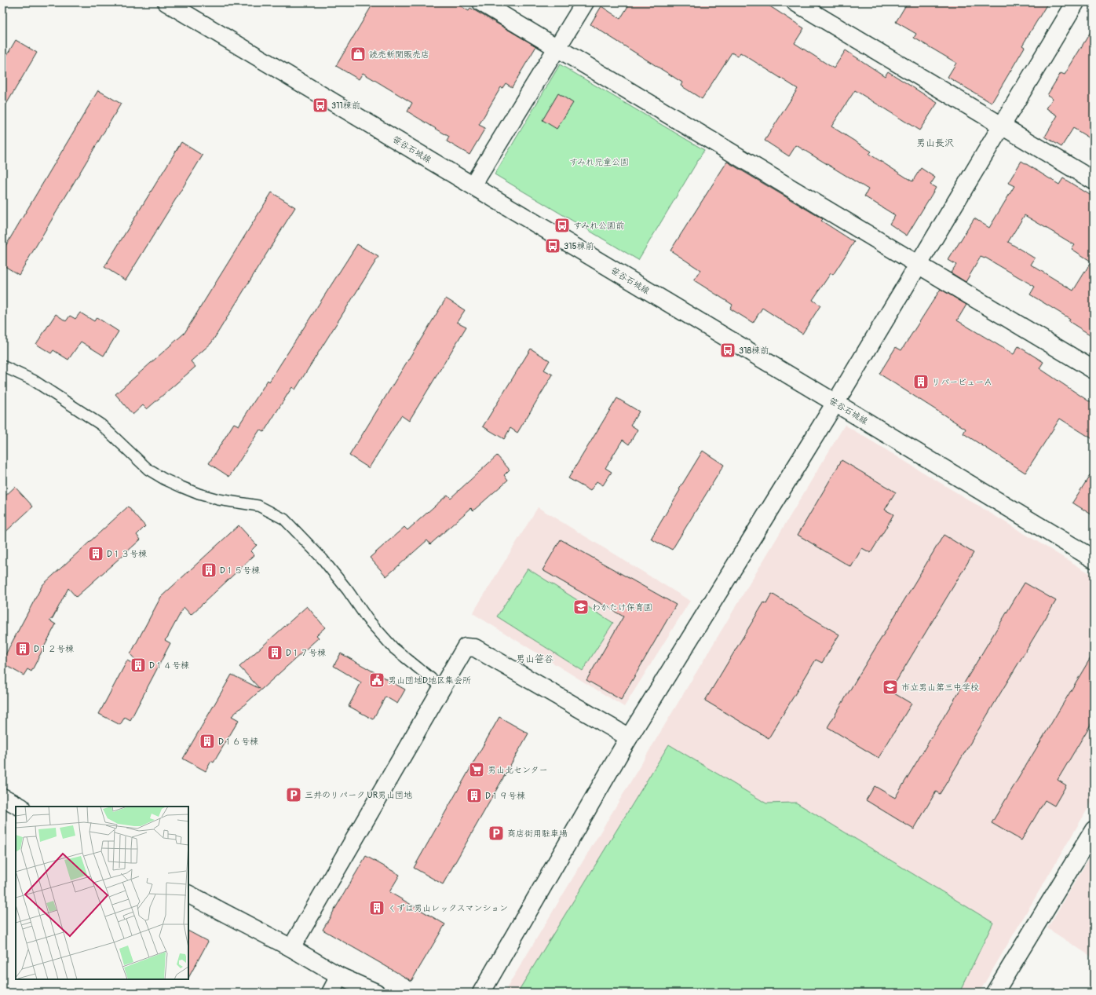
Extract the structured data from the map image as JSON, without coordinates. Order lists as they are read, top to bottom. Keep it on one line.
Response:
{"streets":{"street":["笹谷石城線"]},"districts":["男山長沢","男山笹谷"],"parks":["すみれ児童公園"],"places":{"shop":["読売新聞販売店"],"bus stop":["311棟前","すみれ公園前","315棟前","318棟前"],"building":["リバービューＡ","D１３号棟","D１５号棟","D１２号棟","D１７号棟","D１４号棟","D１６号棟","D１９号棟","くずは男山レックスマンション"],"school or university":["わかたけ保育園","市立男山第三中学校"],"public building":["男山団地D地区集会所"],"supermarket":["男山北センター"],"parking":["三井のリパーク UR男山団地","商店街用駐車場"]}}
